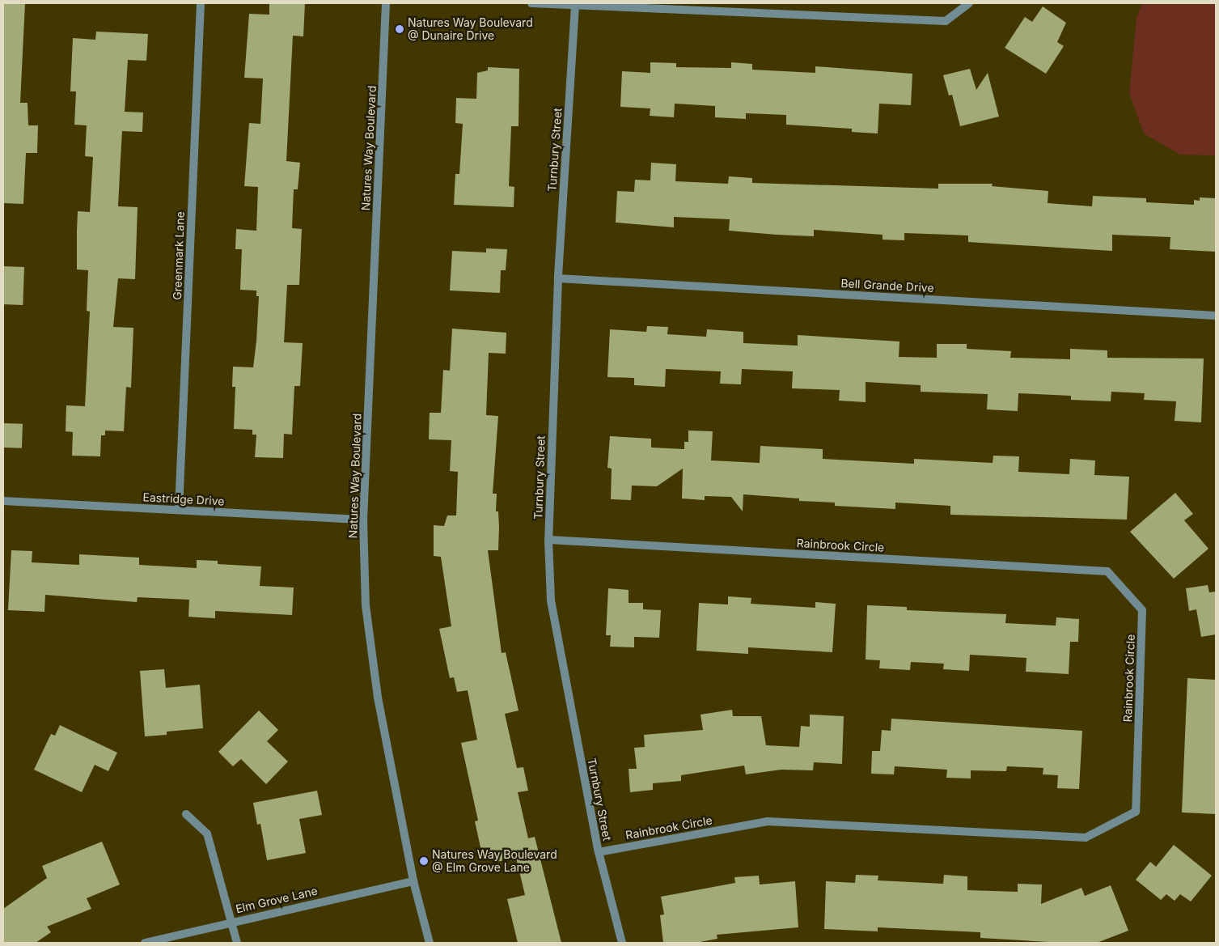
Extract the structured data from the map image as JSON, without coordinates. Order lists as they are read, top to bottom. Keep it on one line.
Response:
{"streets":{"street":["Natures Way Boulevard","Turnbury Street","Greenmark Lane","Bell Grande Drive","Eastridge Drive","Rainbrook Circle","Elm Grove Lane"]},"crossings":[["Natures Way Boulevard","Eastridge Drive"],["Natures Way Boulevard","Elm Grove Lane"],["Turnbury Street","Bell Grande Drive"],["Turnbury Street","Rainbrook Circle"],["Greenmark Lane","Eastridge Drive"]],"places":["Natures Way Boulevard @ Dunaire Drive","Natures Way Boulevard @ Elm Grove Lane"]}
